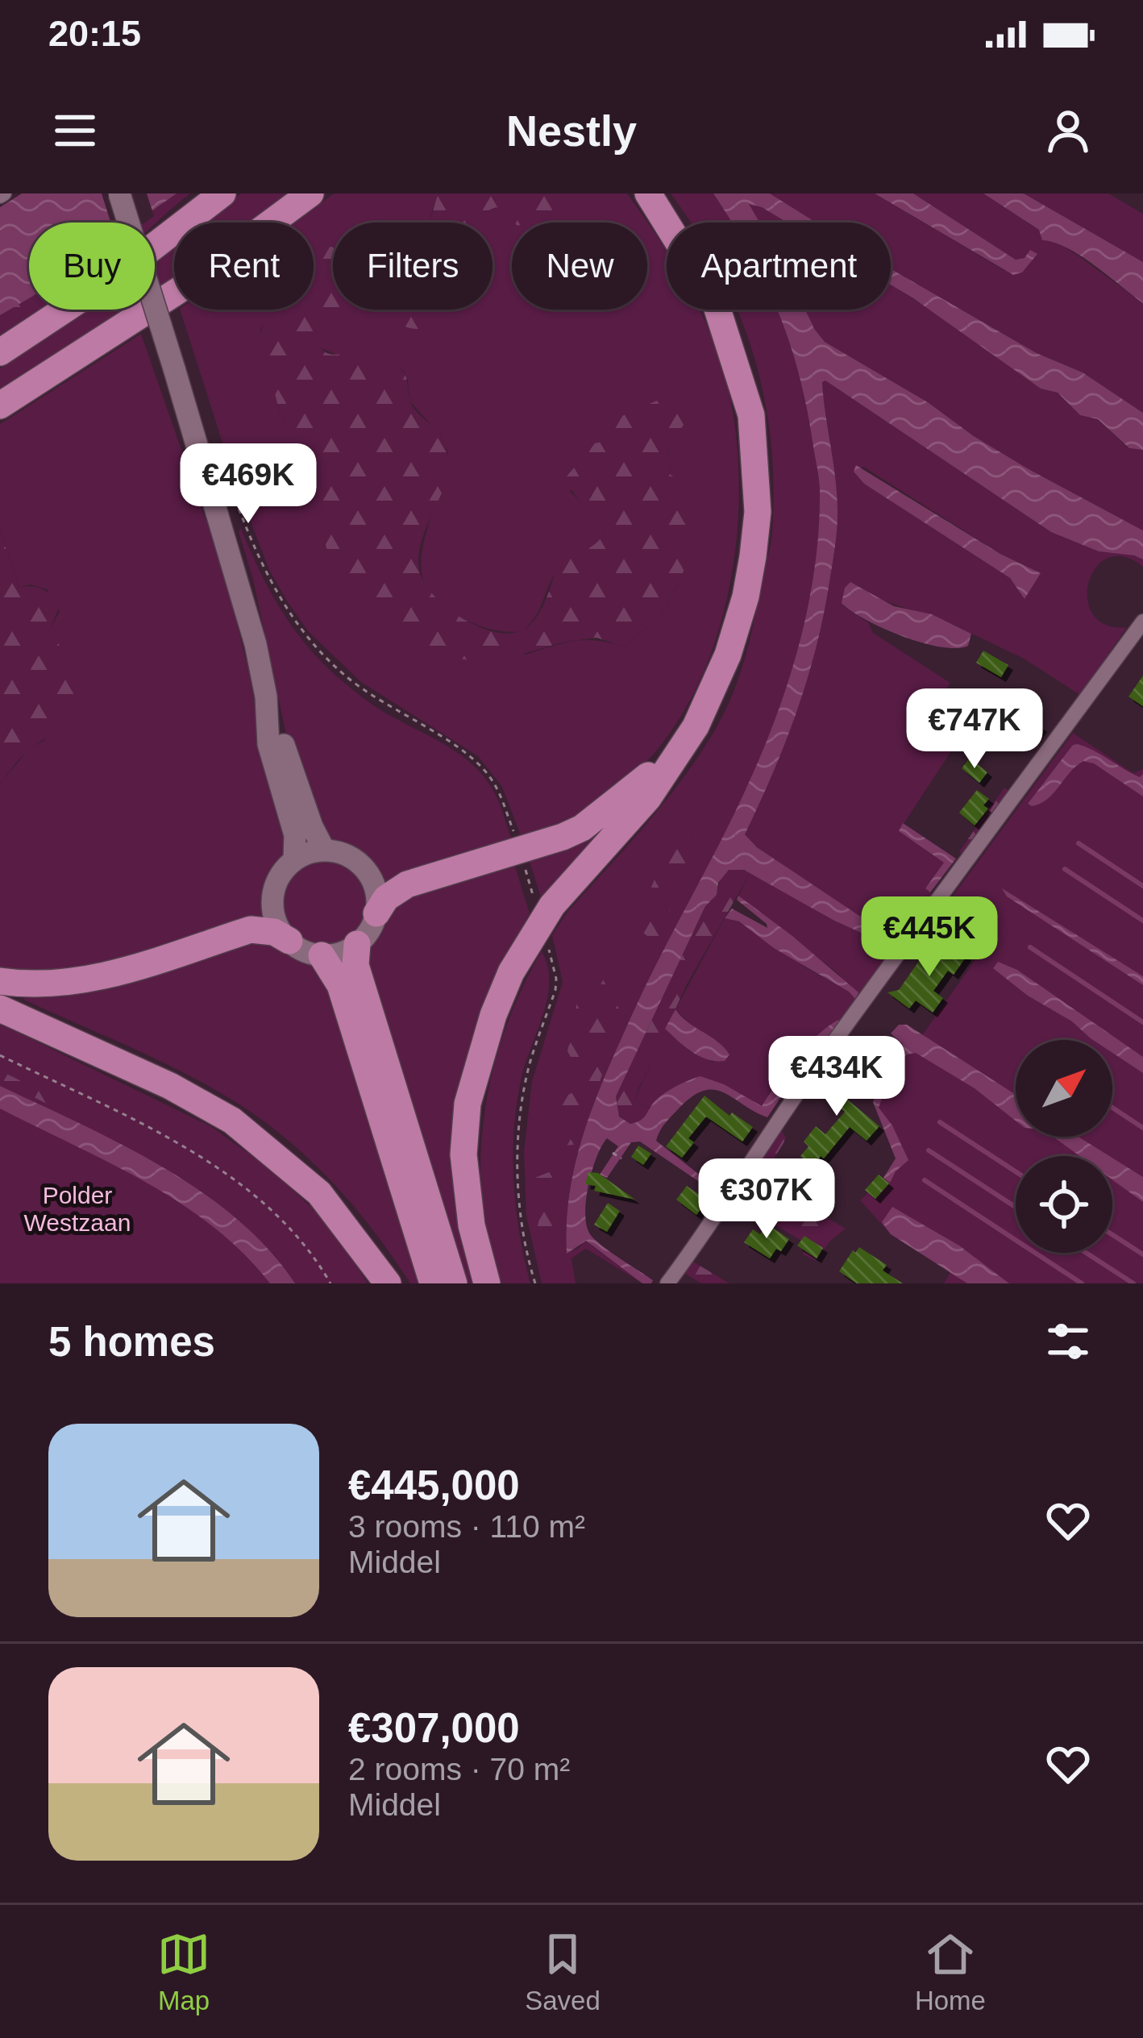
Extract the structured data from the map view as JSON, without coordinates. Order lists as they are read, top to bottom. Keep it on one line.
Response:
{"parks":["Polder Westzaan"],"north":"top right","page":{"status":"20:15","header":"Nestly","chip":["Buy","Rent","Filters","New","Apartment"],"price":["€469K","€747K","€445K","€434K","€307K"],"heading":"5 homes","list":[{"name":"€445,000","note":"3 rooms · 110 m² · Middel"},{"name":"€307,000","note":"2 rooms · 70 m² · Middel"}],"tabs":["Map","Saved","Home"]}}
